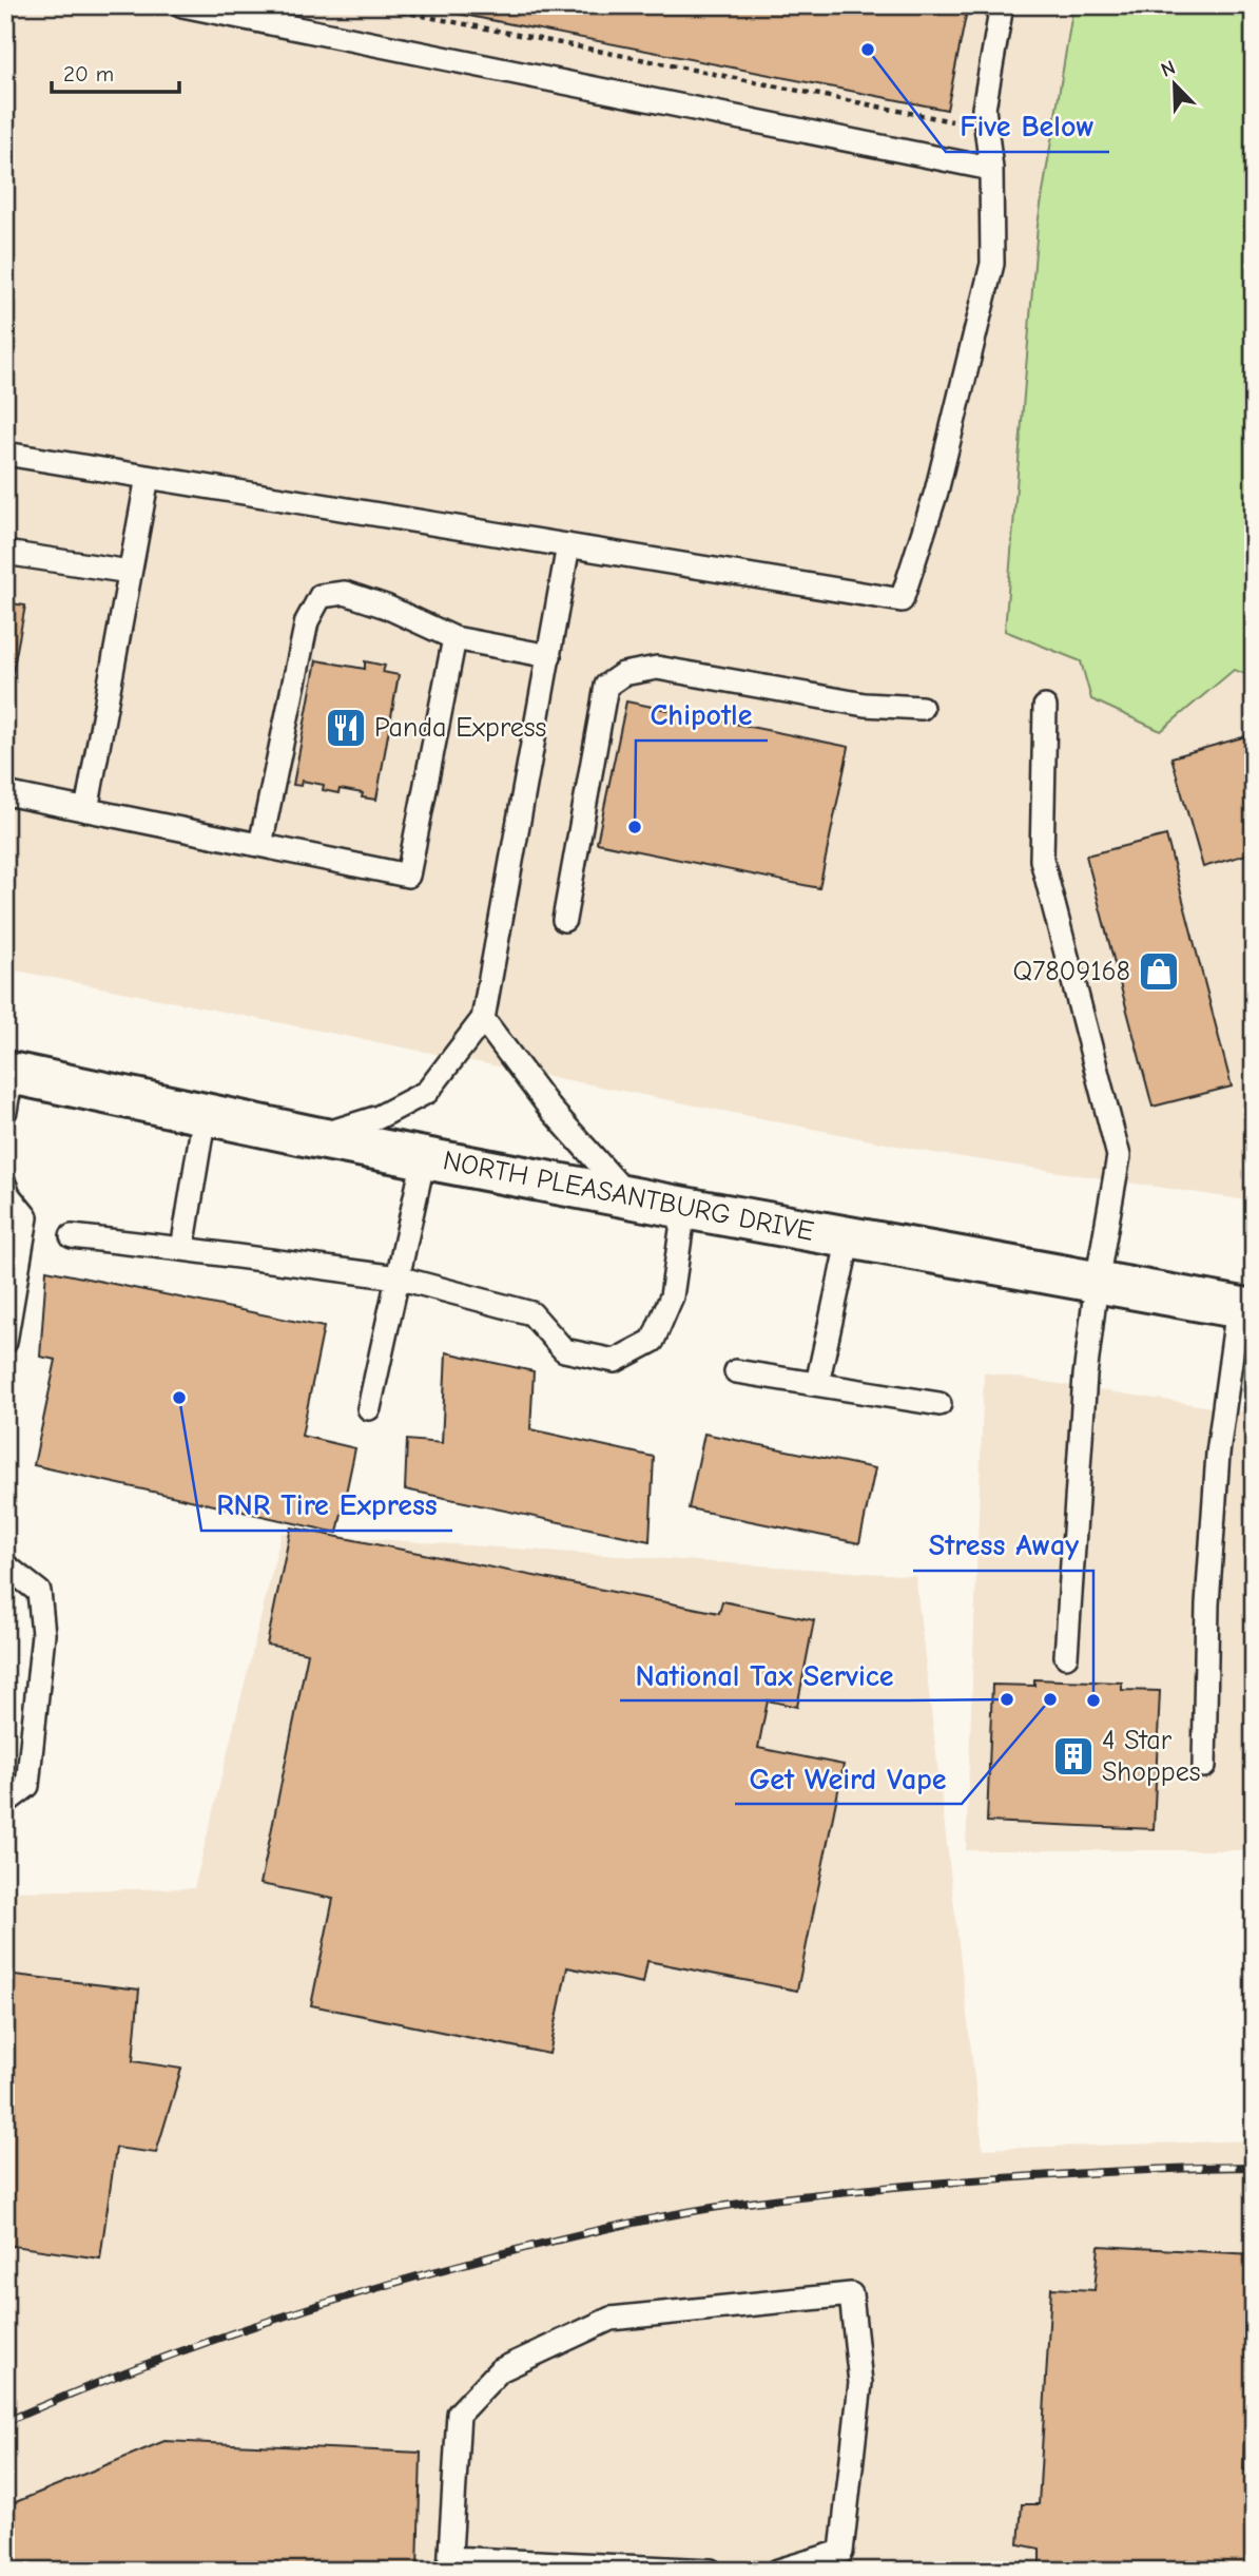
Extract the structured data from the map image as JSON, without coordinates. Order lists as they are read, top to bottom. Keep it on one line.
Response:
{"streets":{"main road":["NORTH PLEASANTBURG DRIVE"]},"places":{"other":["Five Below","Chipotle","RNR Tire Express","National Tax Service","Get Weird Vape","Stress Away"],"restaurant":["Panda Express"],"shop":["Q7809168"],"building":["4 Star Shoppes"]},"scale_bar":"20 m","north":"top left"}
